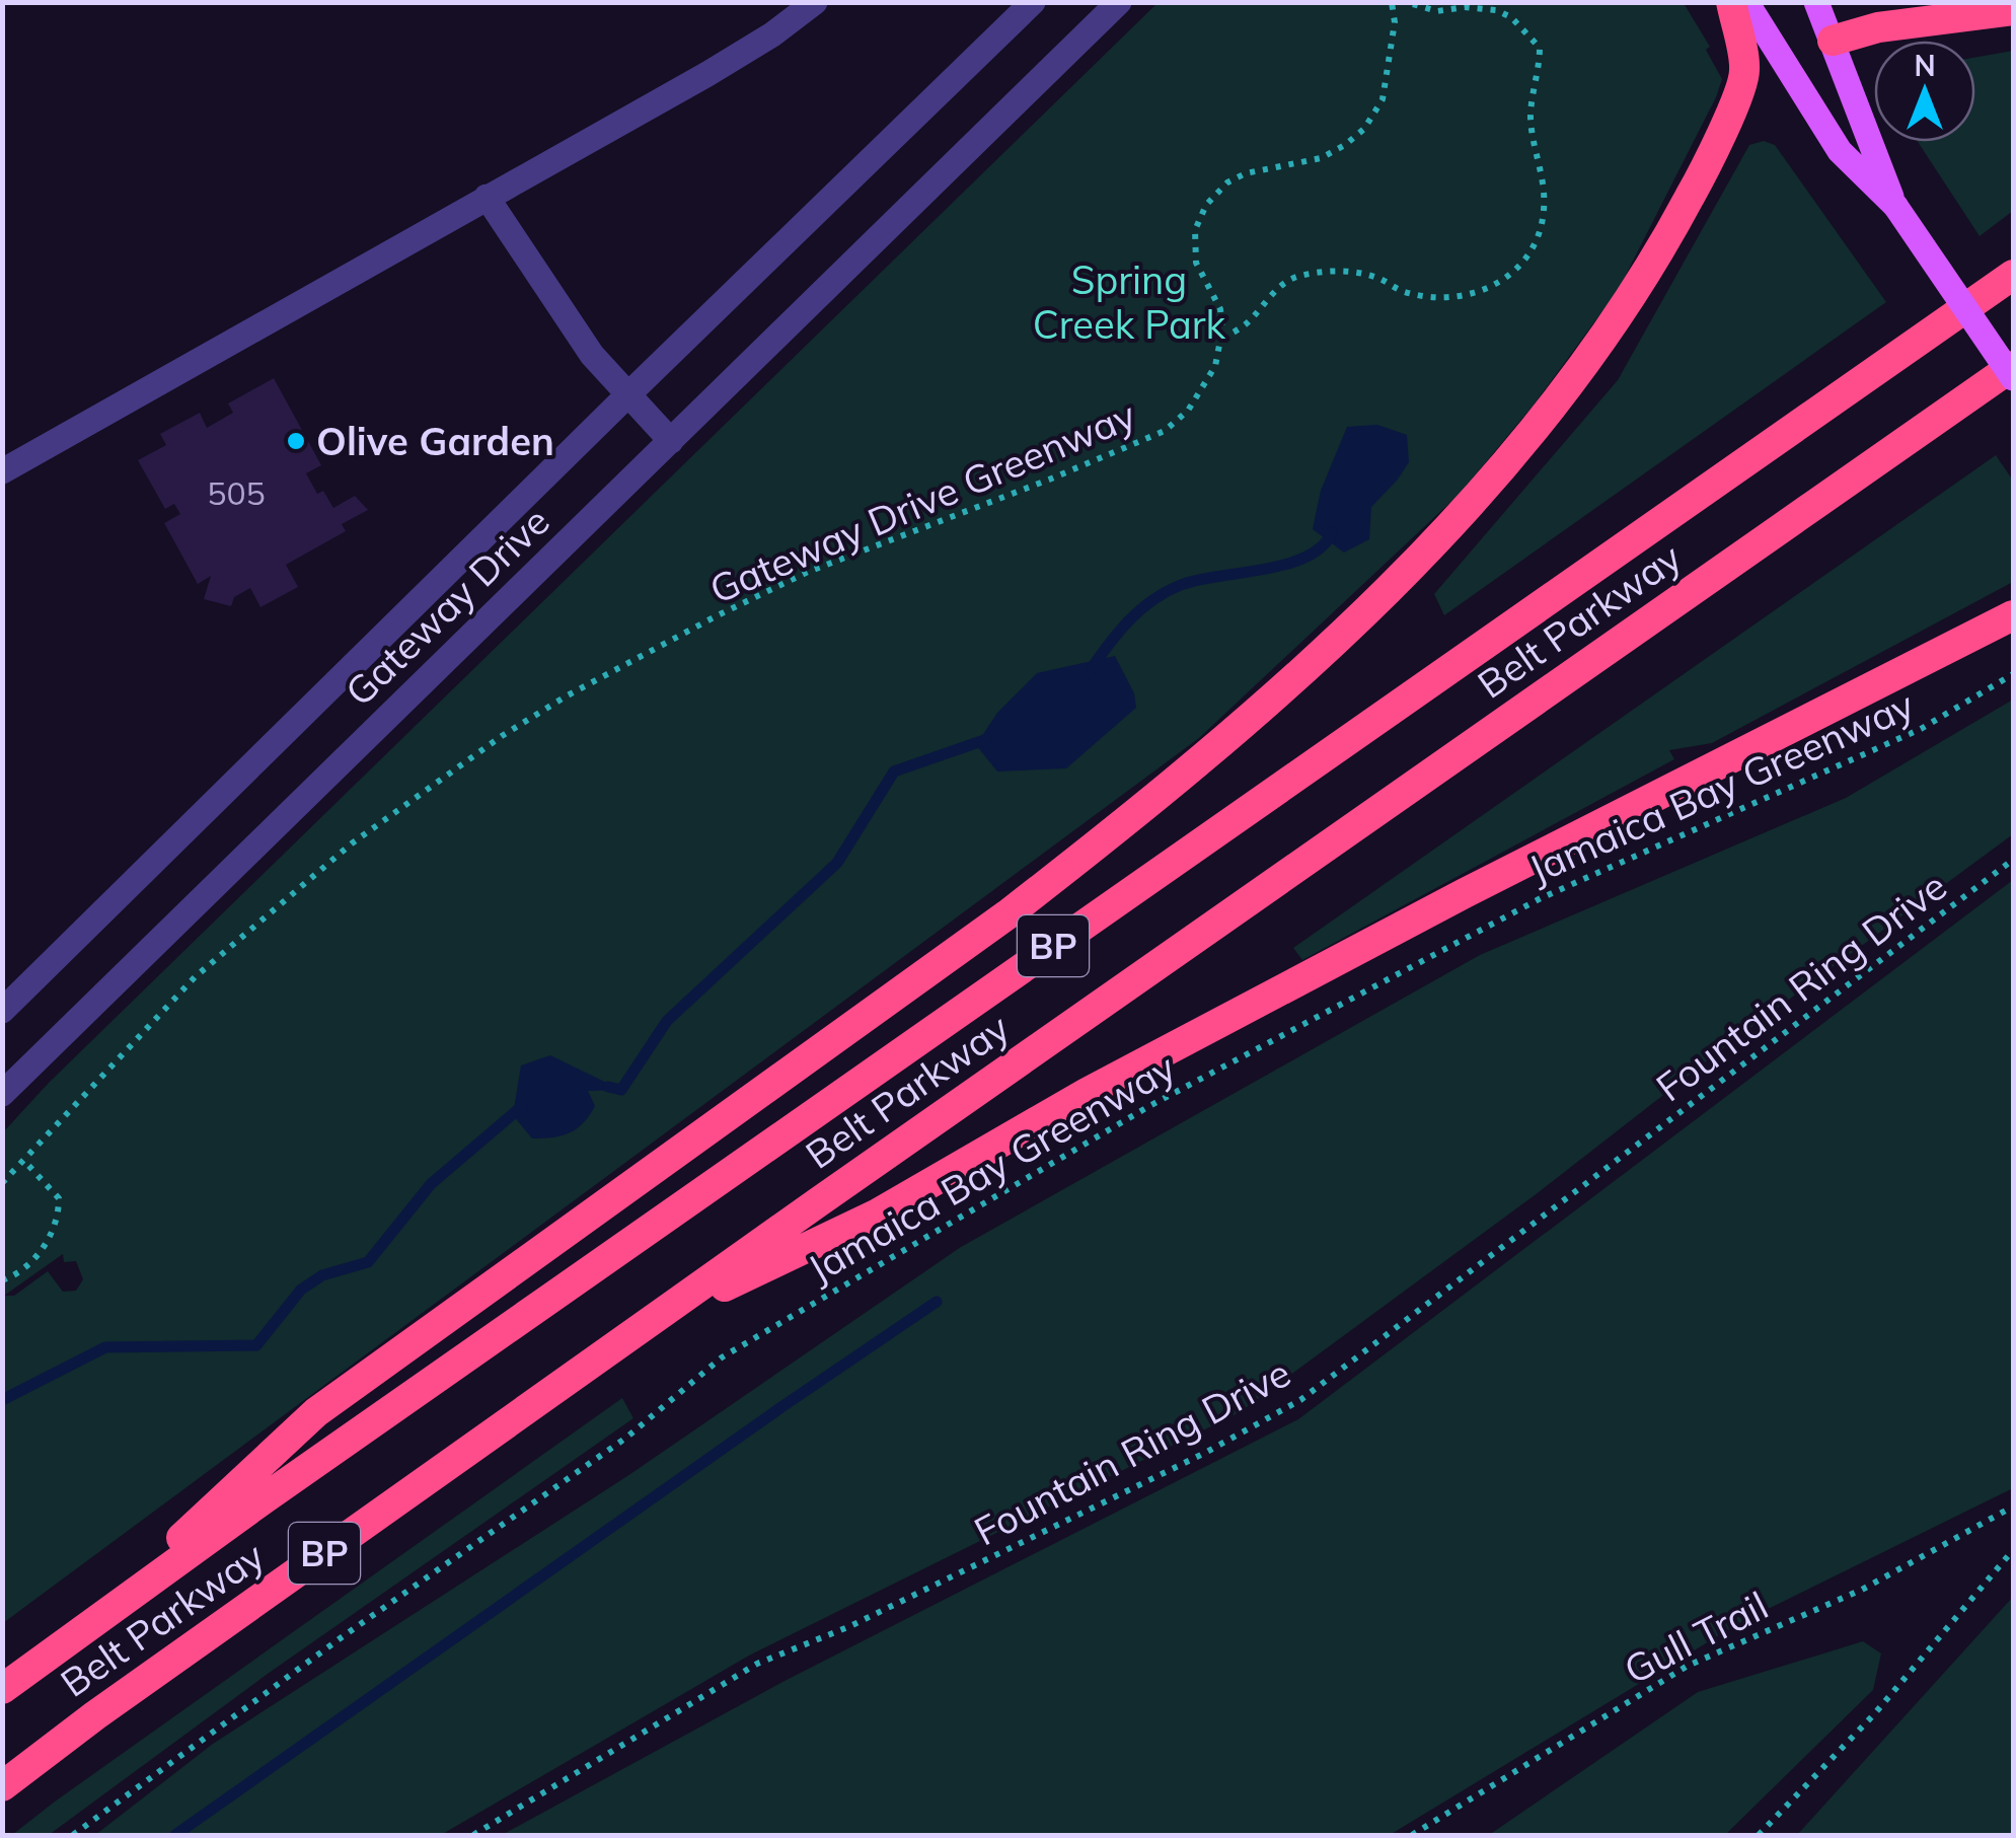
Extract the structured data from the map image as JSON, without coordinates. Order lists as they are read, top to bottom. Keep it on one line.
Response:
{"streets":{"highway":["Belt Parkway","BP"],"street":["Gateway Drive"],"path":["Gateway Drive Greenway","Jamaica Bay Greenway","Fountain Ring Drive","Gull Trail"]},"parks":["Spring Creek Park"],"places":["Olive Garden"],"house_numbers":["505"],"north":"top"}
